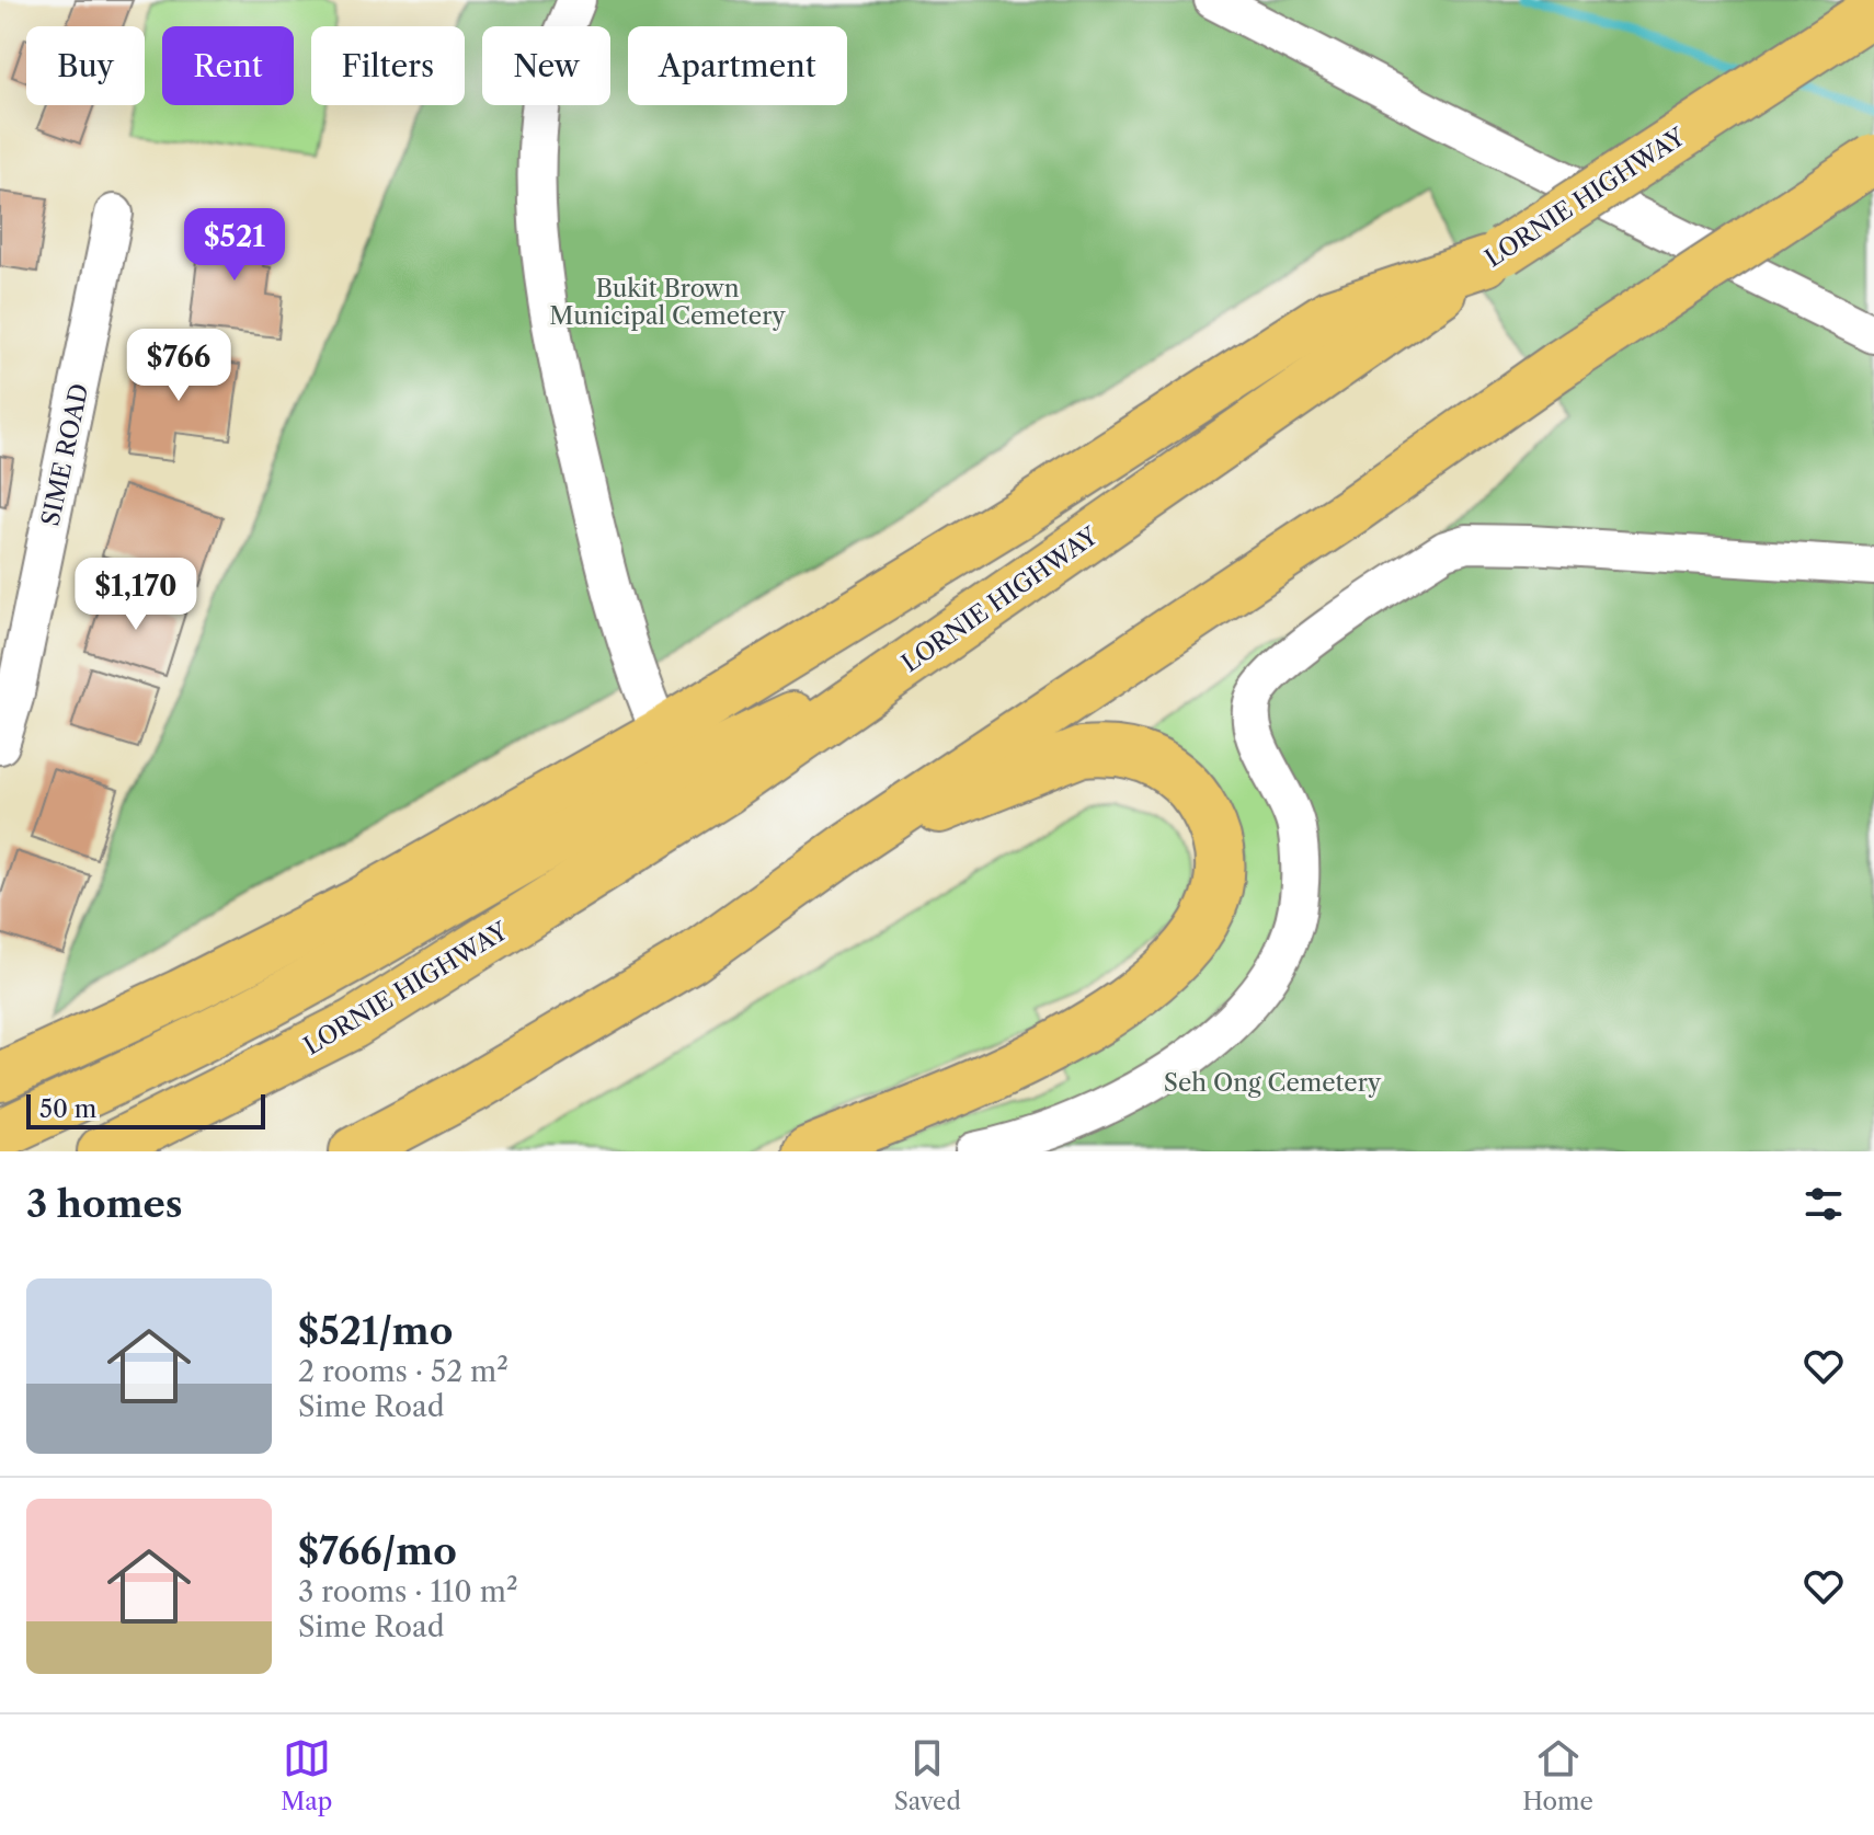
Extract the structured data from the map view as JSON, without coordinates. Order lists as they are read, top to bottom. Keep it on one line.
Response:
{"streets":{"highway":["LORNIE HIGHWAY"],"street":["SIME ROAD"]},"parks":["Bukit Brown Municipal Cemetery","Seh Ong Cemetery"],"scale_bar":"50 m","page":{"chip":["Buy","Rent","Filters","New","Apartment"],"price":["$521","$766","$1,170"],"scale":"50 m","heading":"3 homes","list":[{"name":"$521/mo","note":"2 rooms · 52 m² · Sime Road"},{"name":"$766/mo","note":"3 rooms · 110 m² · Sime Road"}],"tabs":["Map","Saved","Home"]}}
